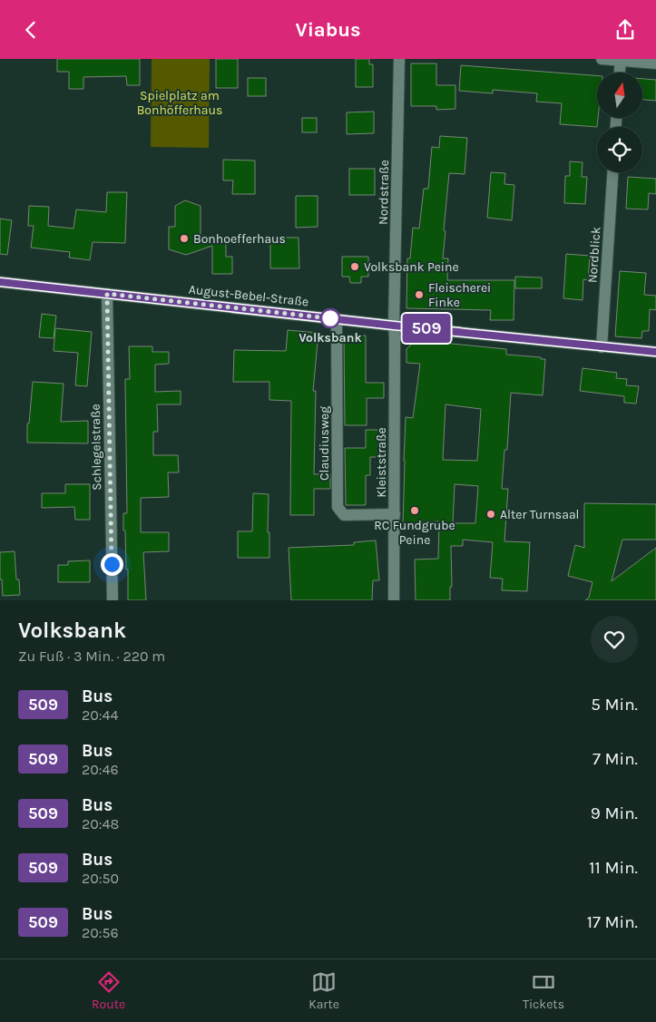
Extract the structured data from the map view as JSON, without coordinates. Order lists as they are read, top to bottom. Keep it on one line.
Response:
{"streets":{"street":["Nordstraße","Nordblick","August-Bebel-Straße","Claudiusweg","Schlegelstraße","Kleiststraße"]},"crossings":[["Nordstraße","August-Bebel-Straße"],["Nordstraße","Kleiststraße"],["Nordblick","August-Bebel-Straße"],["August-Bebel-Straße","Claudiusweg"],["August-Bebel-Straße","Schlegelstraße"],["August-Bebel-Straße","Kleiststraße"],["Claudiusweg","Kleiststraße"]],"parks":["Spielplatz am Bonhöfferhaus"],"places":["Bonhoefferhaus","Volksbank Peine","Fleischerei Finke","Volksbank","RC Fundgrube Peine","Alter Turnsaal"],"lines":["bus line 509"],"north":"top","page":{"header":"Viabus","on_map":"509","heading":["Volksbank","Zu Fuß · 3 Min. · 220 m"],"list":[{"mark":"509","name":"Bus","note":"20:44","value":"5 Min."},{"mark":"509","name":"Bus","note":"20:46","value":"7 Min."},{"mark":"509","name":"Bus","note":"20:48","value":"9 Min."},{"mark":"509","name":"Bus","note":"20:50","value":"11 Min."},{"mark":"509","name":"Bus","note":"20:56","value":"17 Min."}],"tabs":["Route","Karte","Tickets"]}}
